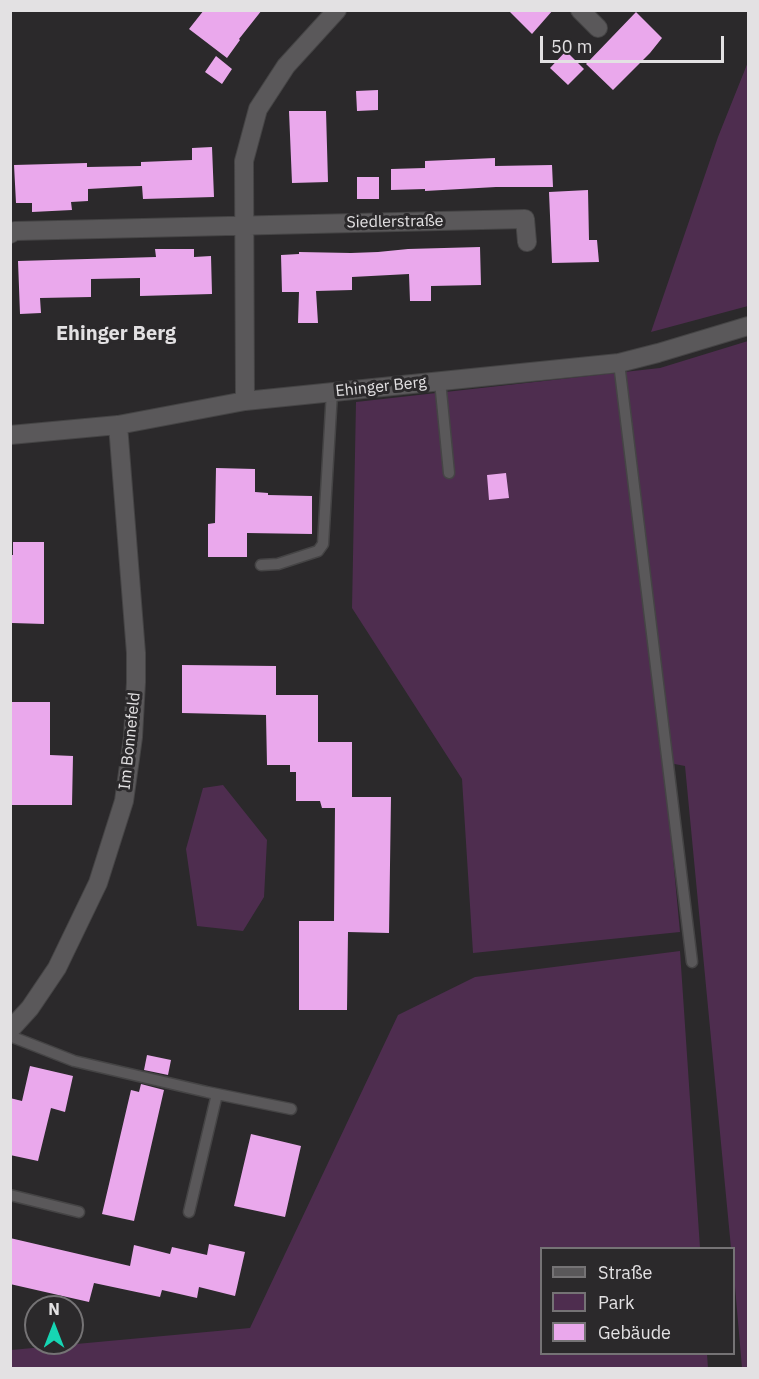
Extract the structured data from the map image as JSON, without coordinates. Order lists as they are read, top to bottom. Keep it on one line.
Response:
{"streets":{"street":["Siedlerstraße","Ehinger Berg","Im Bonnefeld"]},"crossings":[["Ehinger Berg","Im Bonnefeld"]],"districts":["Ehinger Berg"],"legend":["Straße","Park","Gebäude"],"scale_bar":"50 m","north":"top"}
